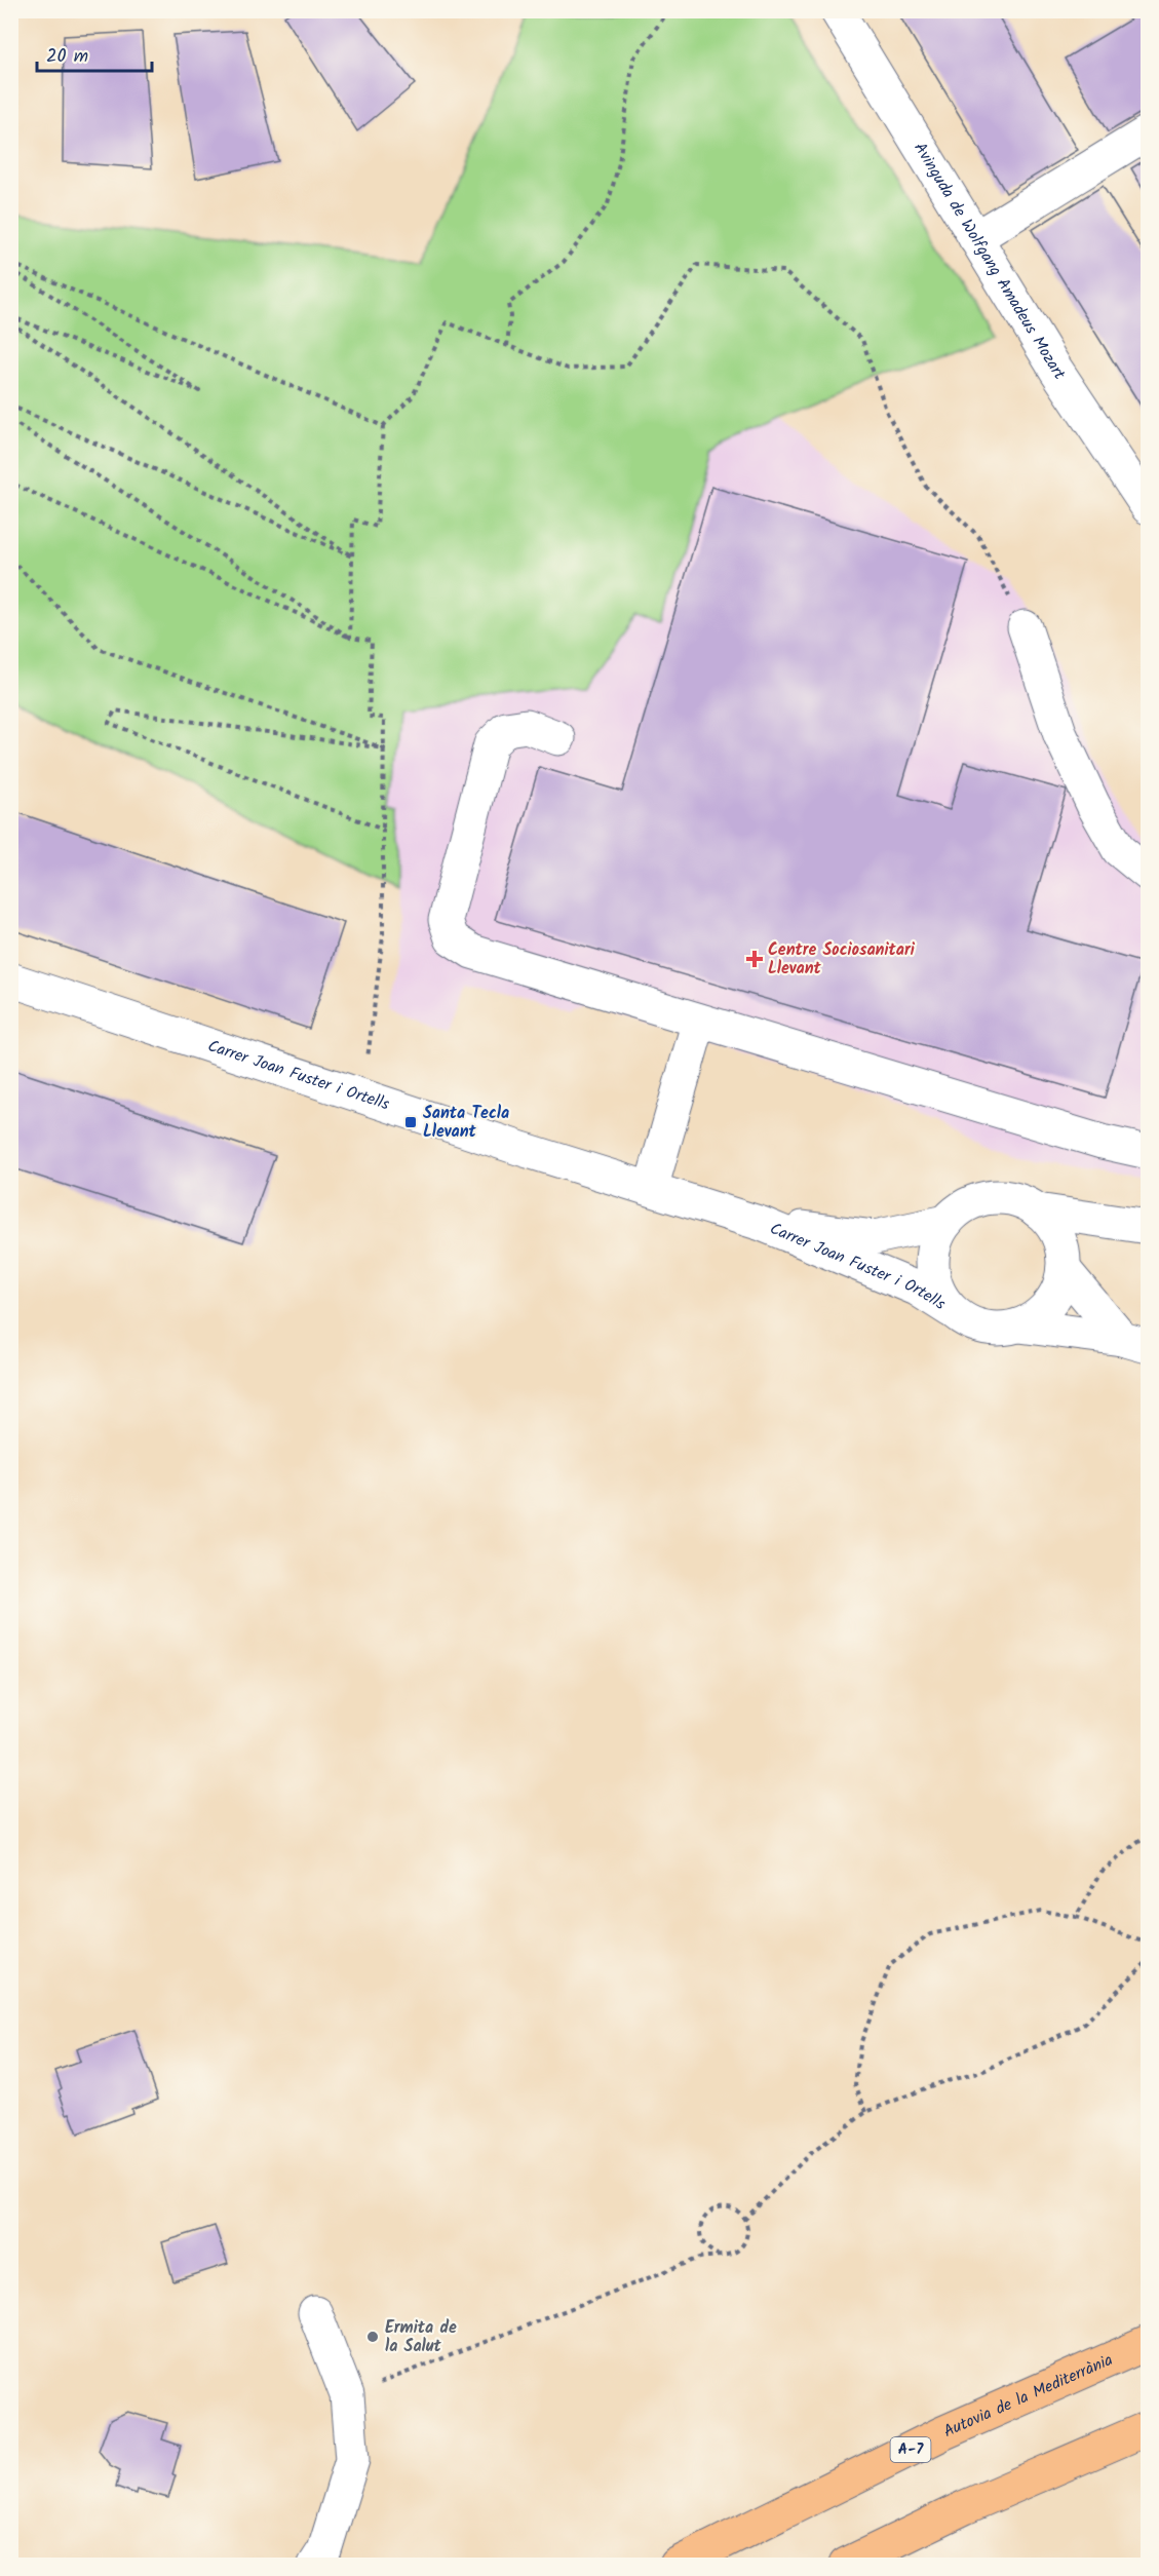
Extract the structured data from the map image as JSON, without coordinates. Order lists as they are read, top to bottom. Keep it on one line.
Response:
{"streets":{"highway":["Autovia de la Mediterrània","A-7"],"street":["Avinguda de Wolfgang Amadeus Mozart","Carrer Joan Fuster i Ortells"]},"places":{"health":["Centre Sociosanitari Llevant"],"transit":["Santa Tecla Llevant"],"other":["Ermita de la Salut"]},"scale_bar":"20 m"}
